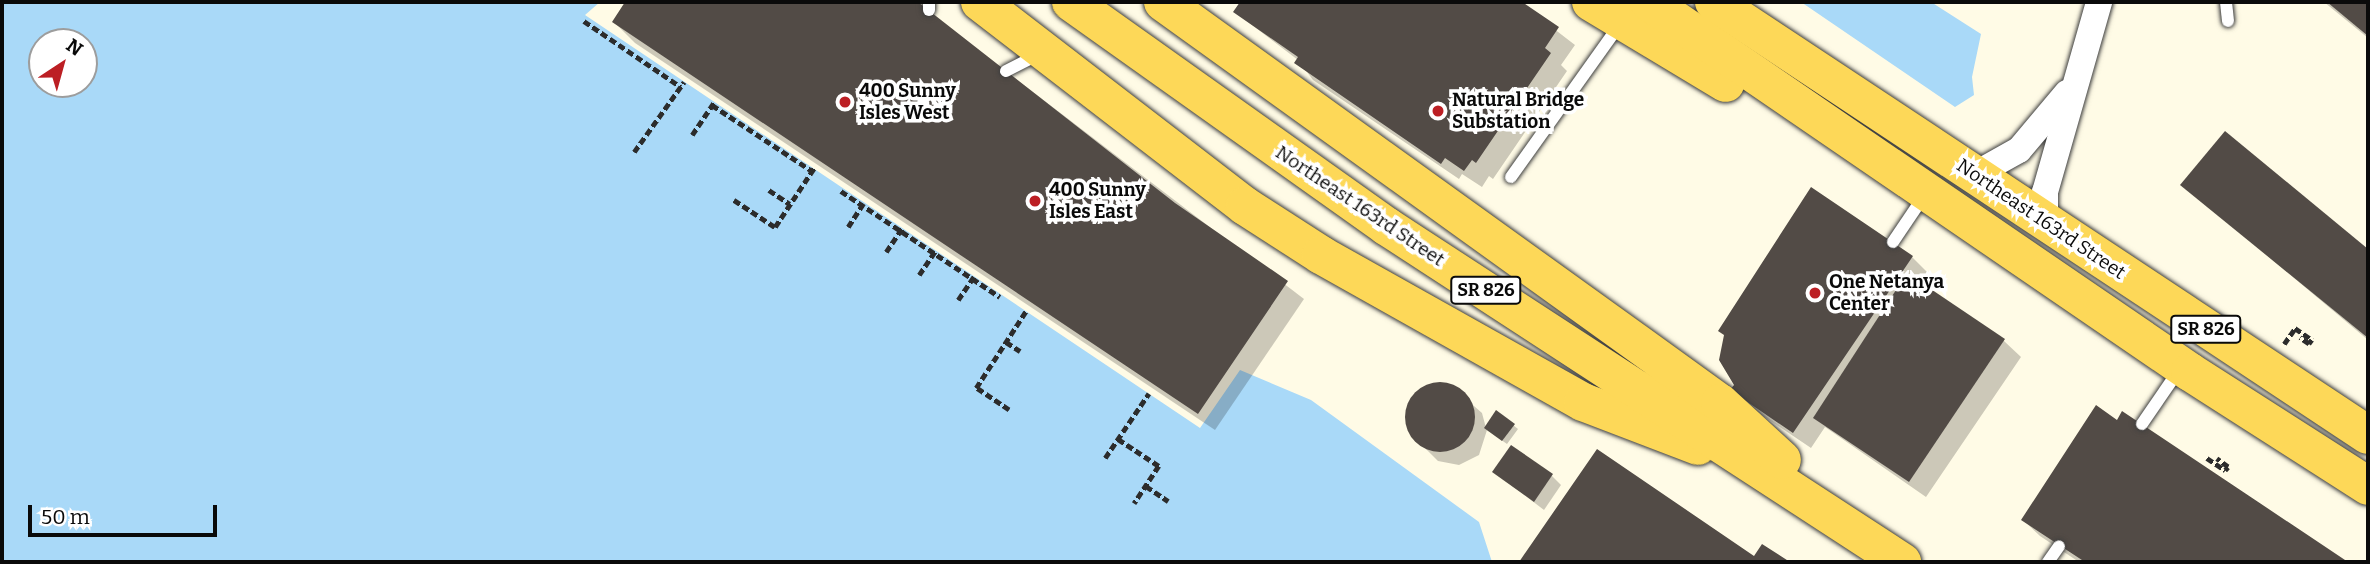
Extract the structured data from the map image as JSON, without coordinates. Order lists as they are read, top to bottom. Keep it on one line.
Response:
{"streets":{"main road":["Northeast 163rd Street","SR 826"]},"places":["400 Sunny Isles West","Natural Bridge Substation","400 Sunny Isles East","One Netanya Center"],"scale_bar":"50 m","north":"top right"}
